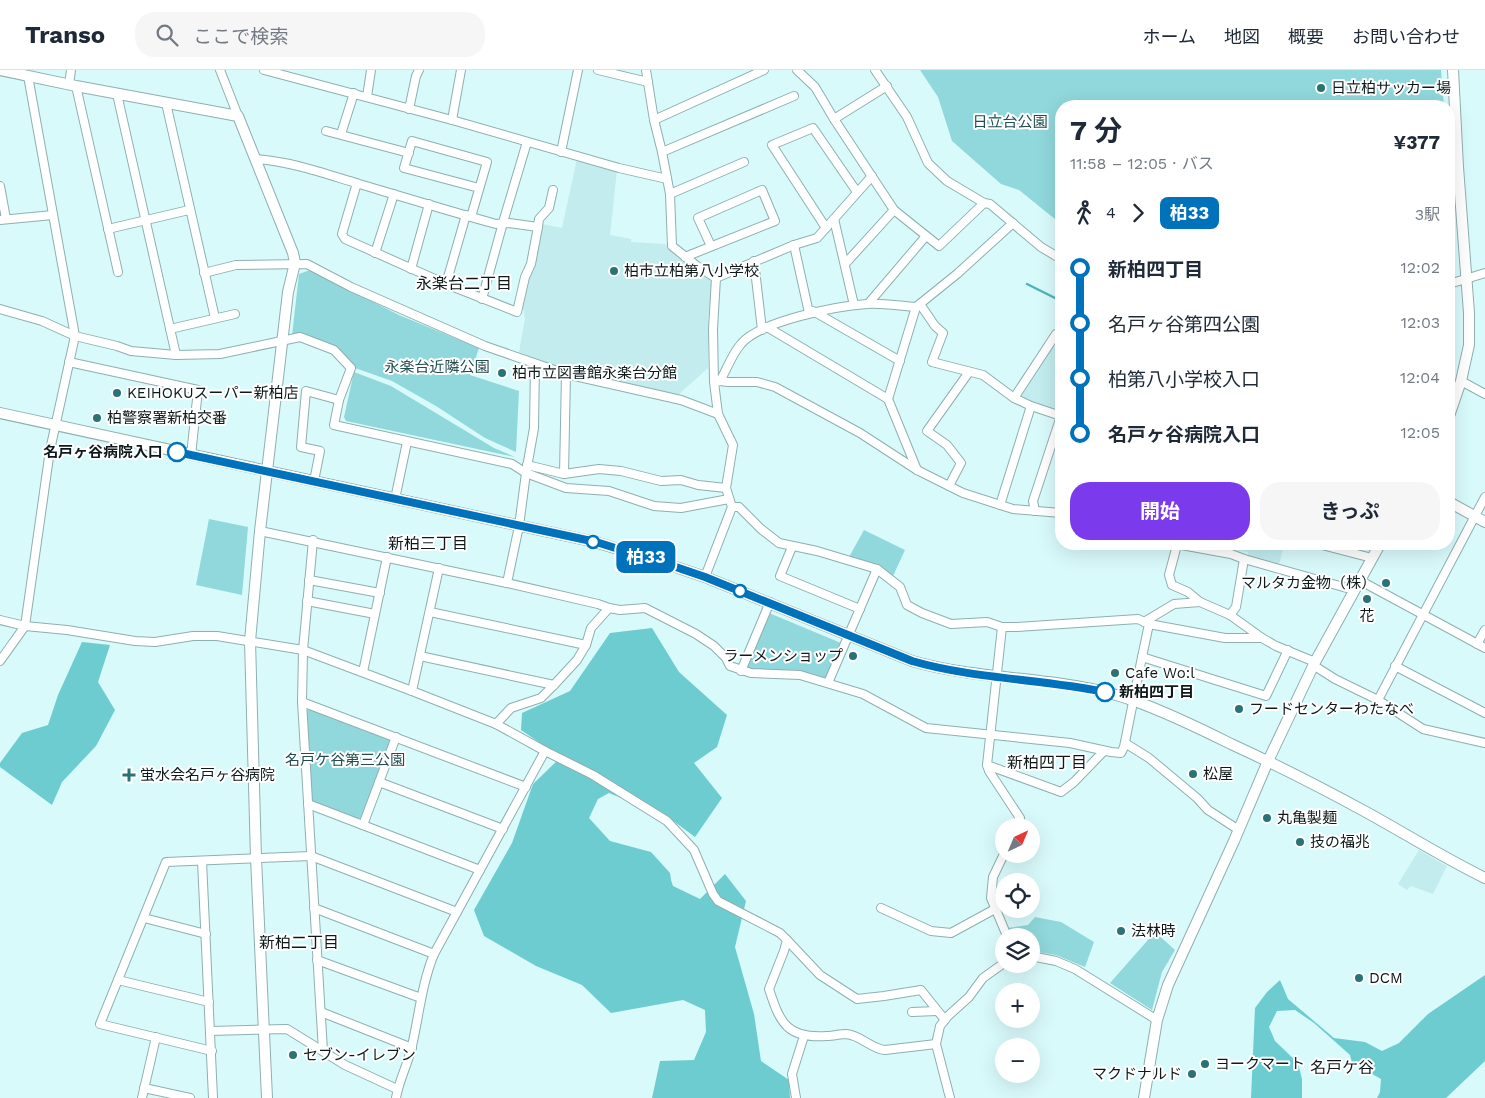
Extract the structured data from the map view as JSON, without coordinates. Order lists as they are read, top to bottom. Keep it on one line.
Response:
{"districts":["永楽台二丁目","新柏三丁目","新柏四丁目","新柏二丁目","名戸ケ谷"],"parks":["日立台公園","永楽台近隣公園","名戸ケ谷第三公園"],"places":{"other":["日立柏サッカー場","柏市立柏第八小学校","柏市立図書館永楽台分館","KEIHOKUスーパー新柏店","柏警察署新柏交番","名戸ヶ谷病院入口","マルタカ金物（株）","花","ラーメンショップ","Cafe Wo:l","新柏四丁目","フードセンターわたなべ","松屋","丸亀製麺","技の福兆","法林時","DCM","セブン-イレブン","ヨークマート","マクドナルド"],"health":["蛍水会名戸ヶ谷病院"]},"lines":["bus line 柏33"],"north":"top right","page":{"header":"Transo","search":"ここで検索","nav":["ホーム","地図","概要","お問い合わせ"],"on_map":"柏33","heading":["7 分","11:58 – 12:05 · バス","¥377"],"legs":["4","柏33","3駅"],"list":[{"name":"新柏四丁目","value":"12:02"},{"name":"名戸ヶ谷第四公園","value":"12:03"},{"name":"柏第八小学校入口","value":"12:04"},{"name":"名戸ヶ谷病院入口","value":"12:05"}],"buttons":["開始","きっぷ"],"map_buttons":["+","−"]}}
